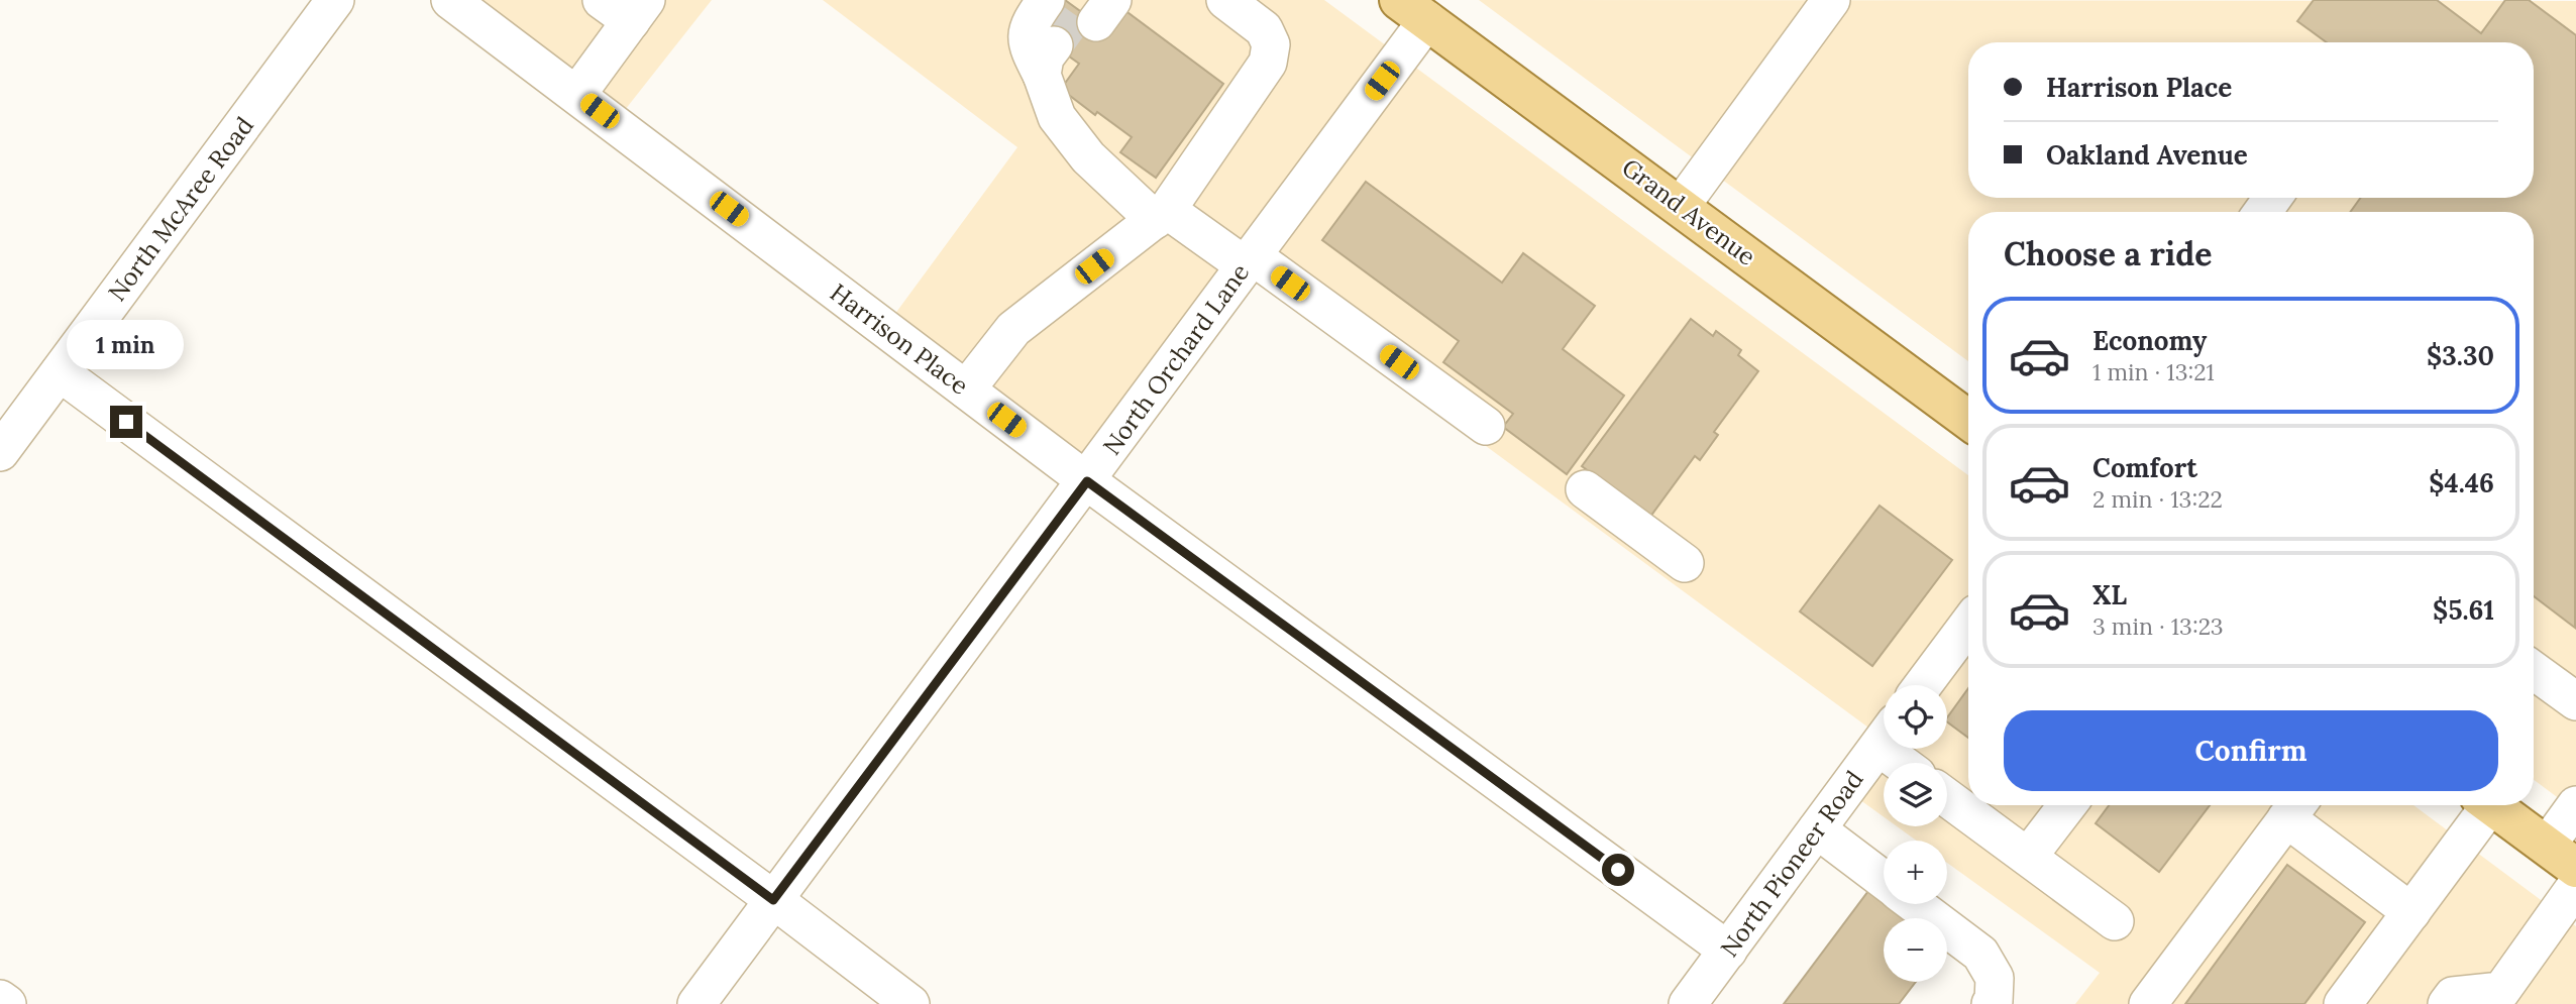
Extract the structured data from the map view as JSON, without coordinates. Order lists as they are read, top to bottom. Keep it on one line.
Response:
{"streets":{"main road":["Grand Avenue"],"street":["North McAree Road","Harrison Place","North Orchard Lane","North Pioneer Road"]},"crossings":[["Grand Avenue","North Orchard Lane"],["Harrison Place","North Orchard Lane"],["Harrison Place","North Pioneer Road"]],"page":{"banner":["Harrison Place","Oakland Avenue"],"heading":"Choose a ride","list":[{"name":"Economy","note":"1 min · 13:21","value":"$3.30"},{"name":"Comfort","note":"2 min · 13:22","value":"$4.46"},{"name":"XL","note":"3 min · 13:23","value":"$5.61"}],"bubble":"1 min","map_buttons":["+","−"],"buttons":"Confirm"}}
